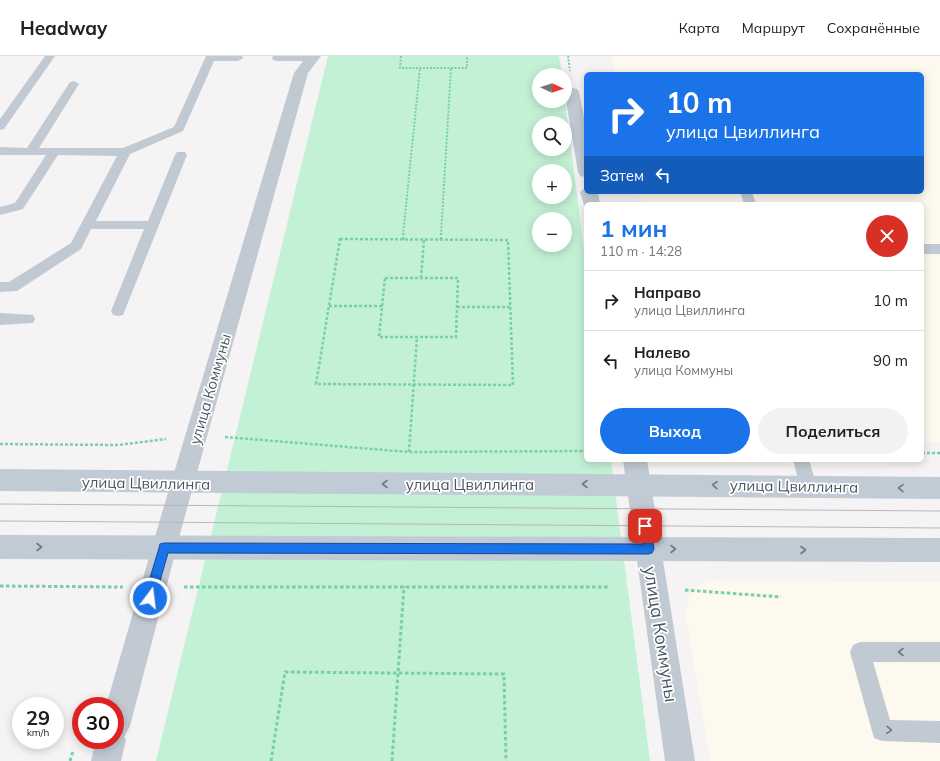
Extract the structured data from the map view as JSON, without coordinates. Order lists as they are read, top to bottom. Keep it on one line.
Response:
{"streets":{"main road":["улица Цвиллинга"],"street":["улица Коммуны"]},"crossings":[["улица Коммуны","улица Цвиллинга"]],"north":"right","page":{"header":"Headway","nav":["Карта","Маршрут","Сохранённые"],"map_buttons":["+","−"],"turn":["10 m","улица Цвиллинга"],"then":"Затем","heading":["1 мин","110 m · 14:28"],"list":[{"name":"Направо","note":"улица Цвиллинга","value":"10 m"},{"name":"Налево","note":"улица Коммуны","value":"90 m"}],"buttons":["Выход","Поделиться"],"speed":"29 km/h","limit":"30"}}
